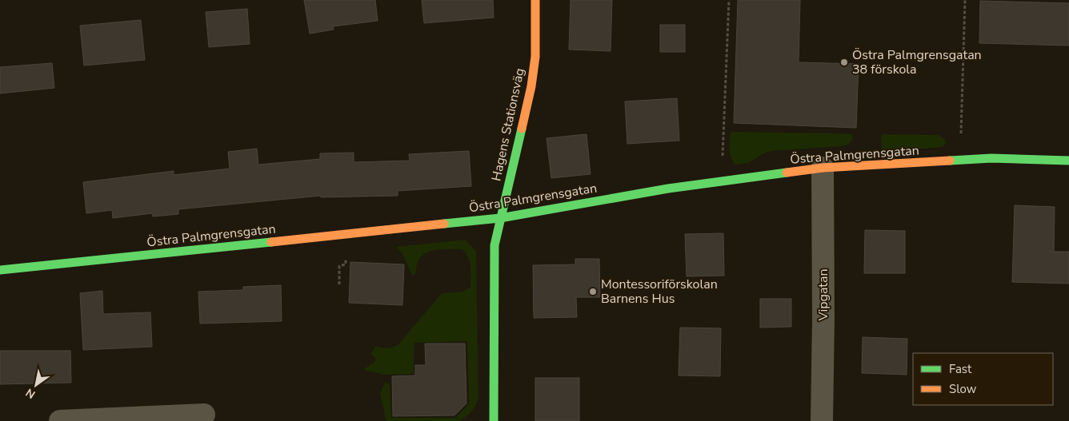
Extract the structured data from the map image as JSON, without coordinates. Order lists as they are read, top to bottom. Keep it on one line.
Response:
{"streets":{"street":["Hagens Stationsväg","Östra Palmgrensgatan","Vipgatan"]},"crossings":[["Hagens Stationsväg","Östra Palmgrensgatan"],["Östra Palmgrensgatan","Vipgatan"]],"places":["Östra Palmgrensgatan 38 förskola","Montessoriförskolan Barnens Hus"],"legend":["Fast","Slow"],"north":"bottom left"}
